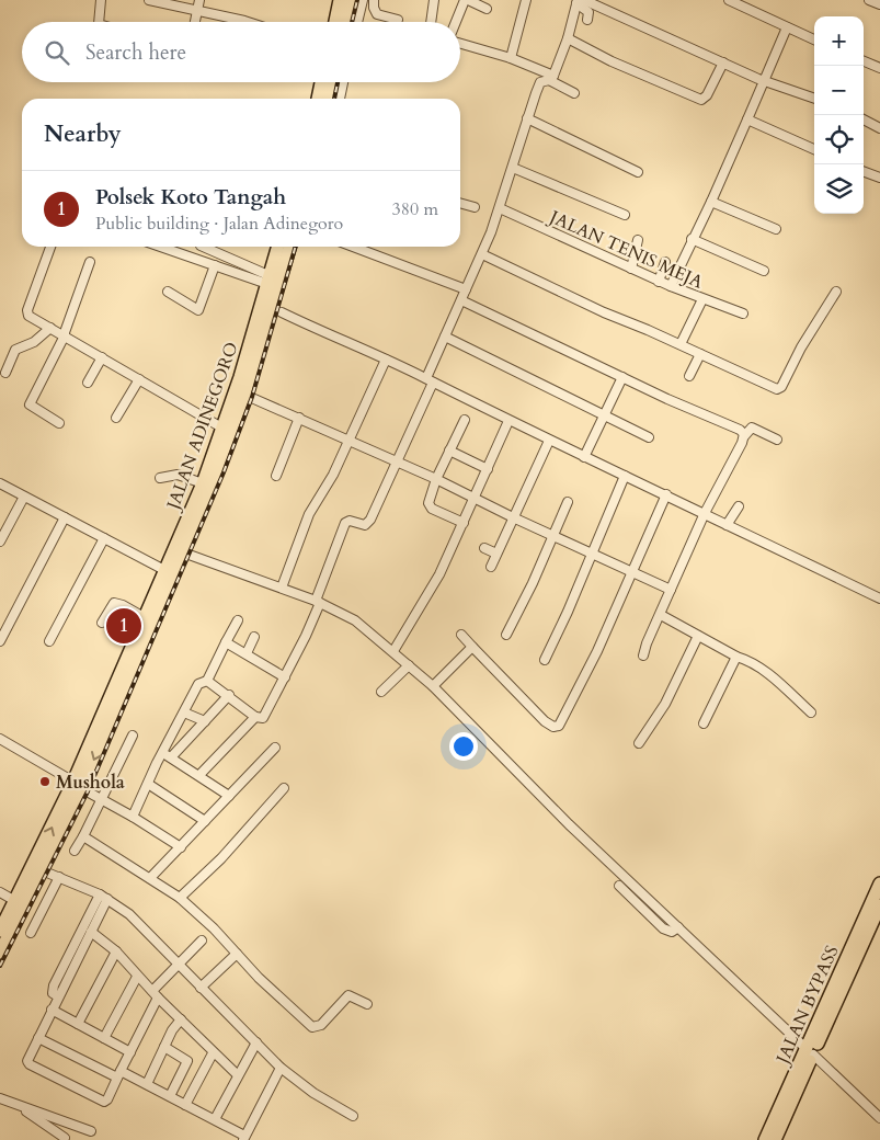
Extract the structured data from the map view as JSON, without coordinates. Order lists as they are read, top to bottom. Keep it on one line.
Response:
{"streets":{"highway":["JALAN ADINEGORO","JALAN BYPASS"],"street":["JALAN TENIS MEJA"]},"places":["Mushola"],"page":{"map_buttons":["+","−"],"search":"Search here","heading":"Nearby","list":[{"mark":"1","name":"Polsek Koto Tangah","note":"Public building · Jalan Adinegoro","value":"380 m"}],"pins":"1"}}
